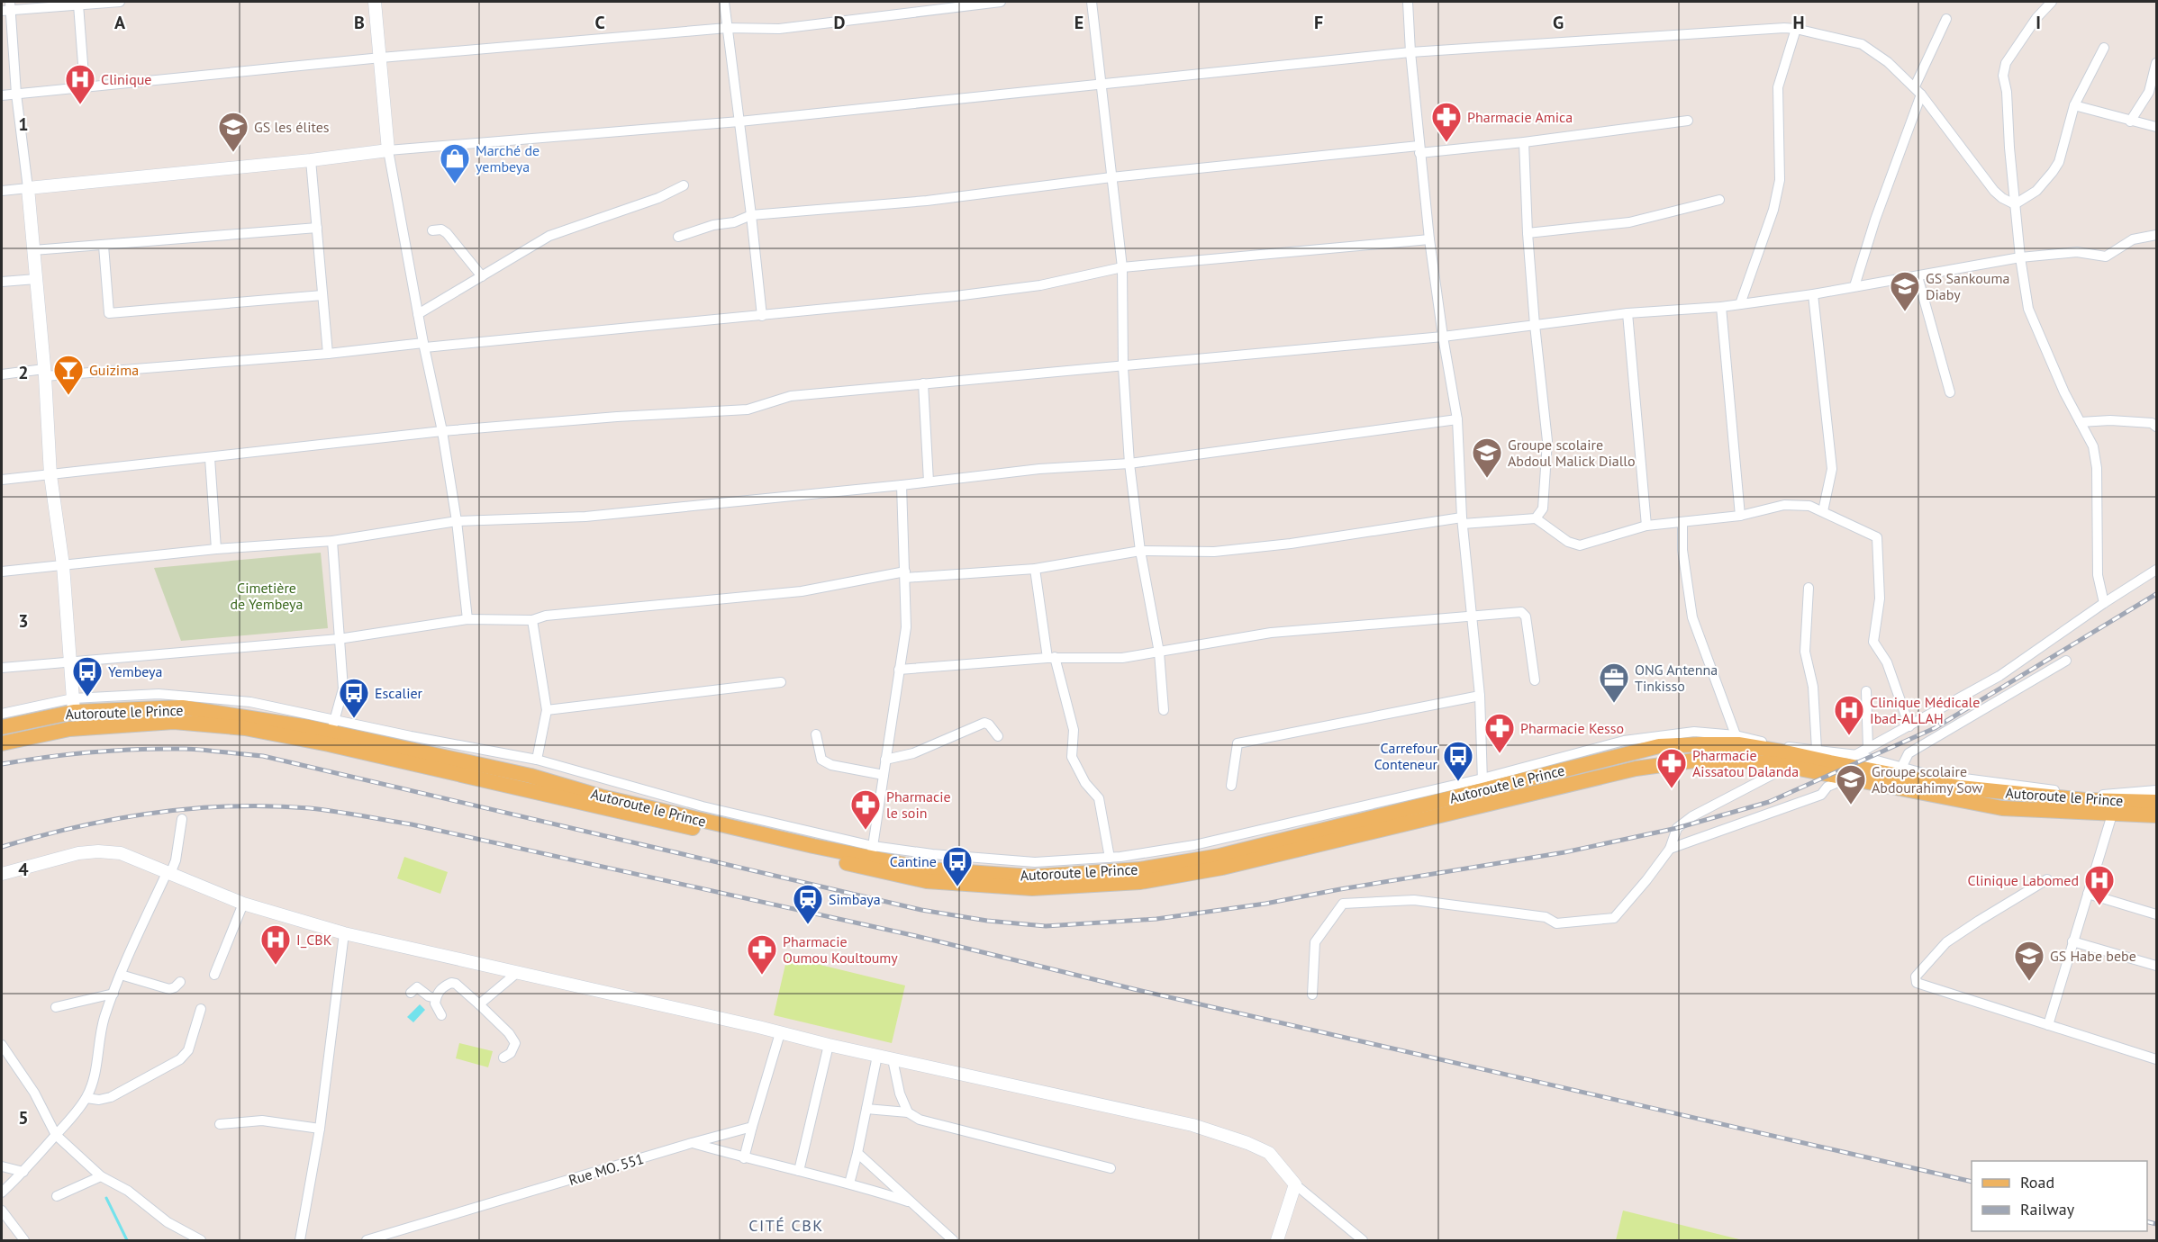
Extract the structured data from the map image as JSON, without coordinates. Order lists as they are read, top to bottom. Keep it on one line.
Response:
{"streets":{"main road":["Autoroute le Prince"],"street":["Rue MO. 551"]},"districts":["CITÉ CBK"],"parks":["Cimetière de Yembeya"],"places":{"hospital":["Clinique","Clinique Médicale Ibad-ALLAH","Clinique Labomed","I_CBK"],"pharmacy":["Pharmacie Amica","Pharmacie Kesso","Pharmacie Aissatou Dalanda","Pharmacie le soin","Pharmacie Oumou Koultoumy"],"school or university":["GS les élites","GS Sankouma Diaby","Groupe scolaire Abdoul Malick Diallo","Groupe scolaire Abdourahimy Sow","GS Habe bebe"],"shop":["Marché de yembeya"],"bar":["Guizima"],"bus stop":["Yembeya","Escalier","Carrefour Conteneur","Cantine"],"office":["ONG Antenna Tinkisso"],"station":["Simbaya"]},"legend":["Road","Railway"],"grid":{"columns":["A","B","C","D","E","F","G","H","I"],"rows":["1","2","3","4","5"]}}
